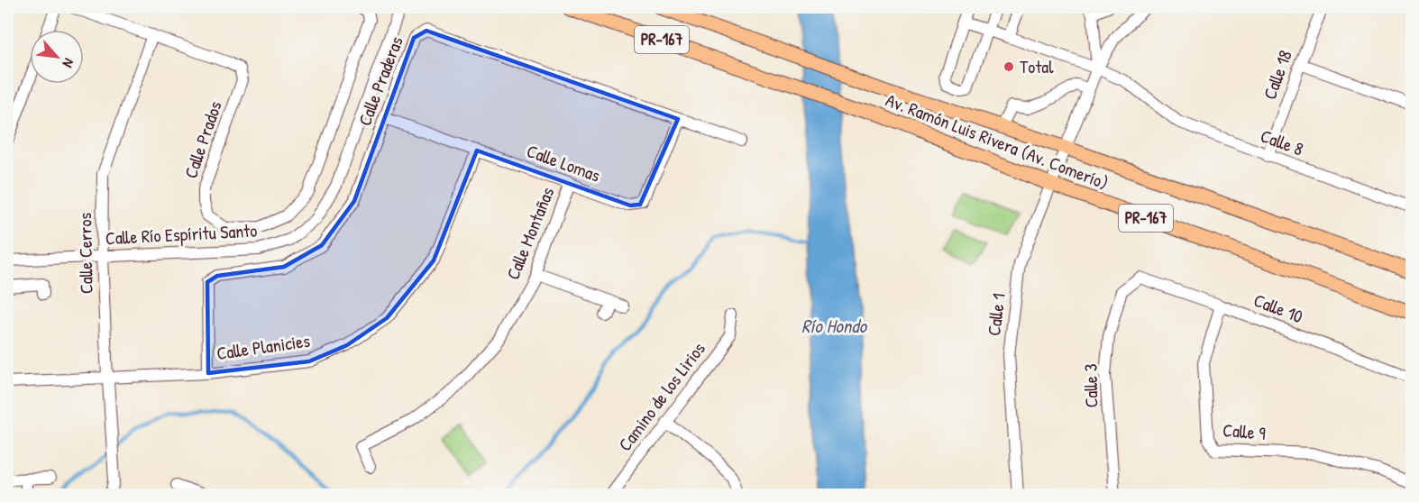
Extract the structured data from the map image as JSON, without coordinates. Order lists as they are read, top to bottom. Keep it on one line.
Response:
{"streets":{"main road":["PR-167","Av. Ramón Luis Rivera (Av. Comerío)"],"street":["Calle 18","Calle Praderas","Calle Prados","Calle 8","Calle Lomas","Calle Montañas","Calle Río Espíritu Santo","Calle Cerros","Calle 10","Calle 1","Calle Planicies","Calle 3","Camino de los Lirios","Calle 9"]},"crossings":[["Calle 18","Calle 8"],["Calle Praderas","Calle Lomas"],["Calle Praderas","Calle Planicies"],["Calle Prados","Calle Cerros"],["Av. Ramón Luis Rivera (Av. Comerío)","Calle 1"],["Calle 8","Calle 1"],["Calle Lomas","Calle Montañas"],["Calle Lomas","Calle Planicies"],["Calle Río Espíritu Santo","Calle Cerros"],["Calle Cerros","Calle Planicies"],["Calle 10","Calle 3"],["Calle 10","Calle 9"]],"water":["Río Hondo"],"places":["Total"],"north":"bottom right"}
